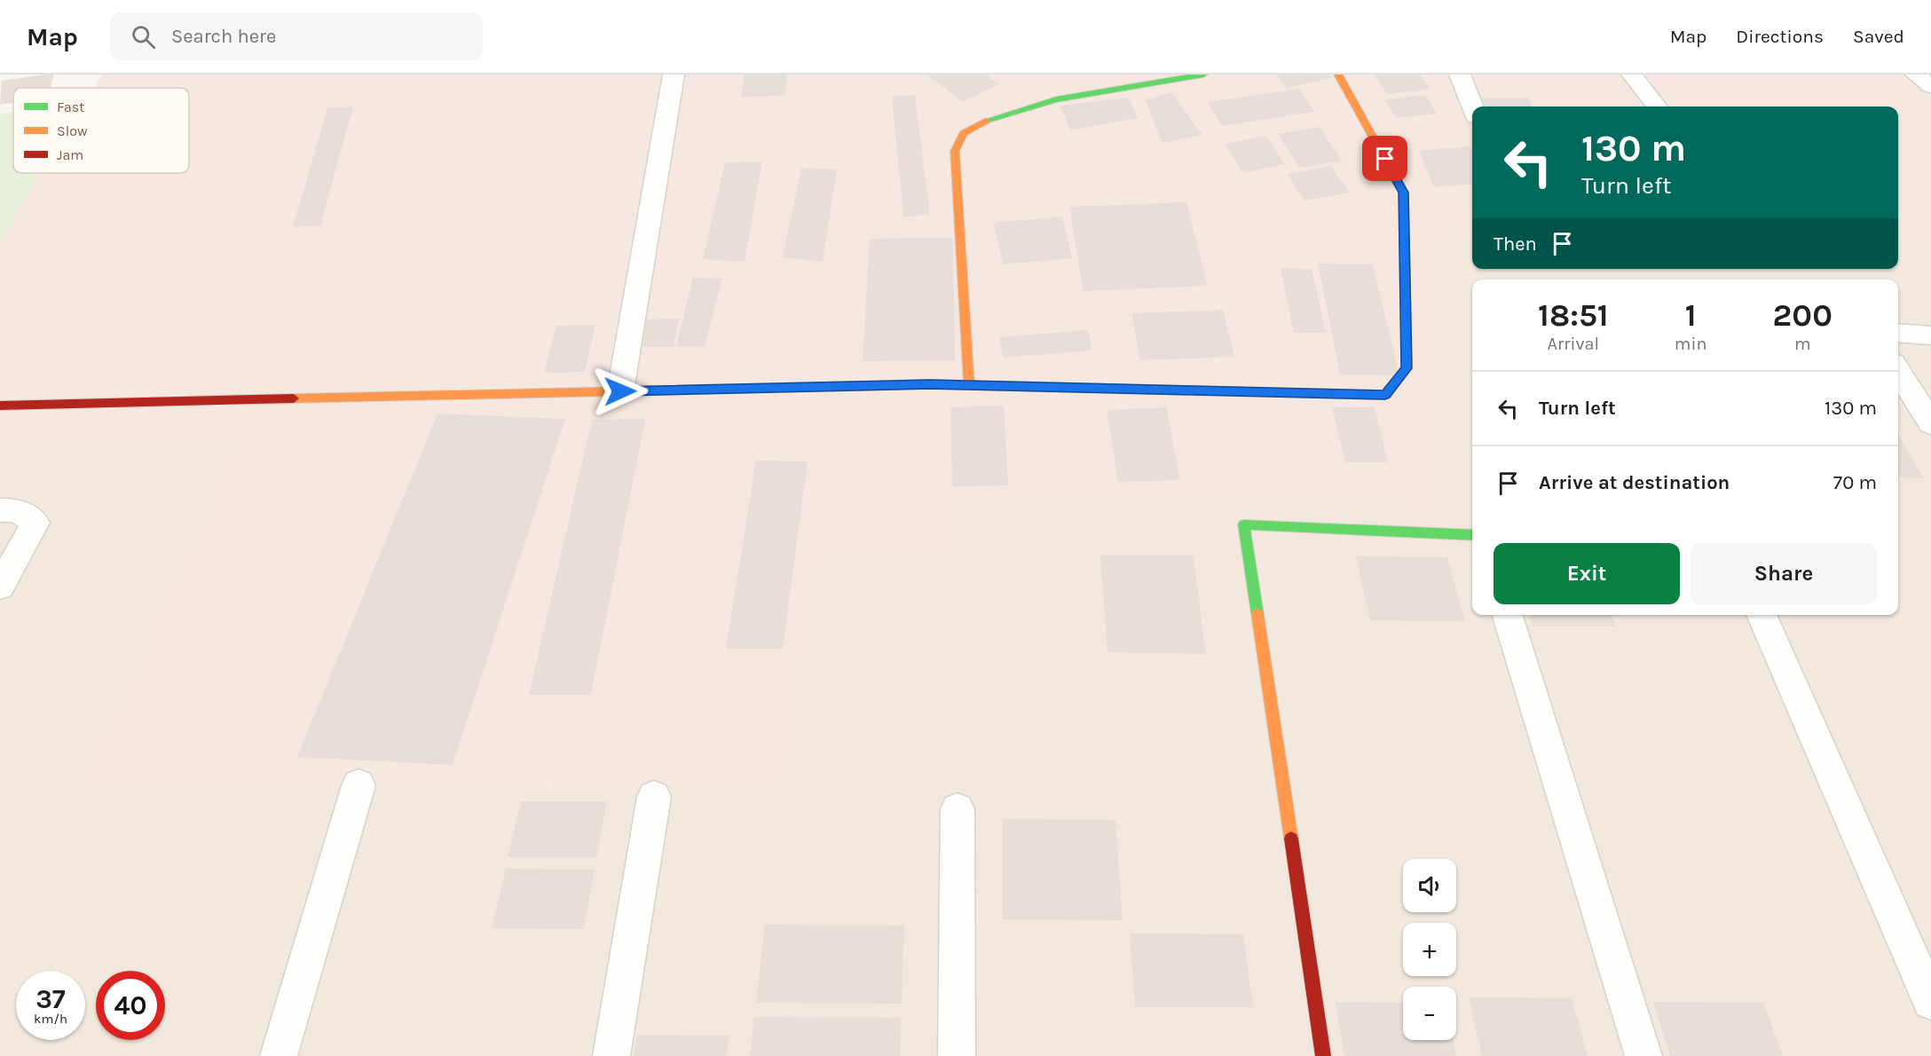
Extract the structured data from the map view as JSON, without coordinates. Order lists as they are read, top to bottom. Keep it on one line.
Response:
{"legend":["Fast","Slow","Jam"],"page":{"header":"Map","search":"Search here","nav":["Map","Directions","Saved"],"turn":["130 m","Turn left"],"then":"Then","eta":["18:51","Arrival","1","min","200","m"],"list":[{"name":"Turn left","value":"130 m"},{"name":"Arrive at destination","value":"70 m"}],"buttons":["Exit","Share"],"map_buttons":["+","−"],"speed":"37 km/h","limit":"40"}}
